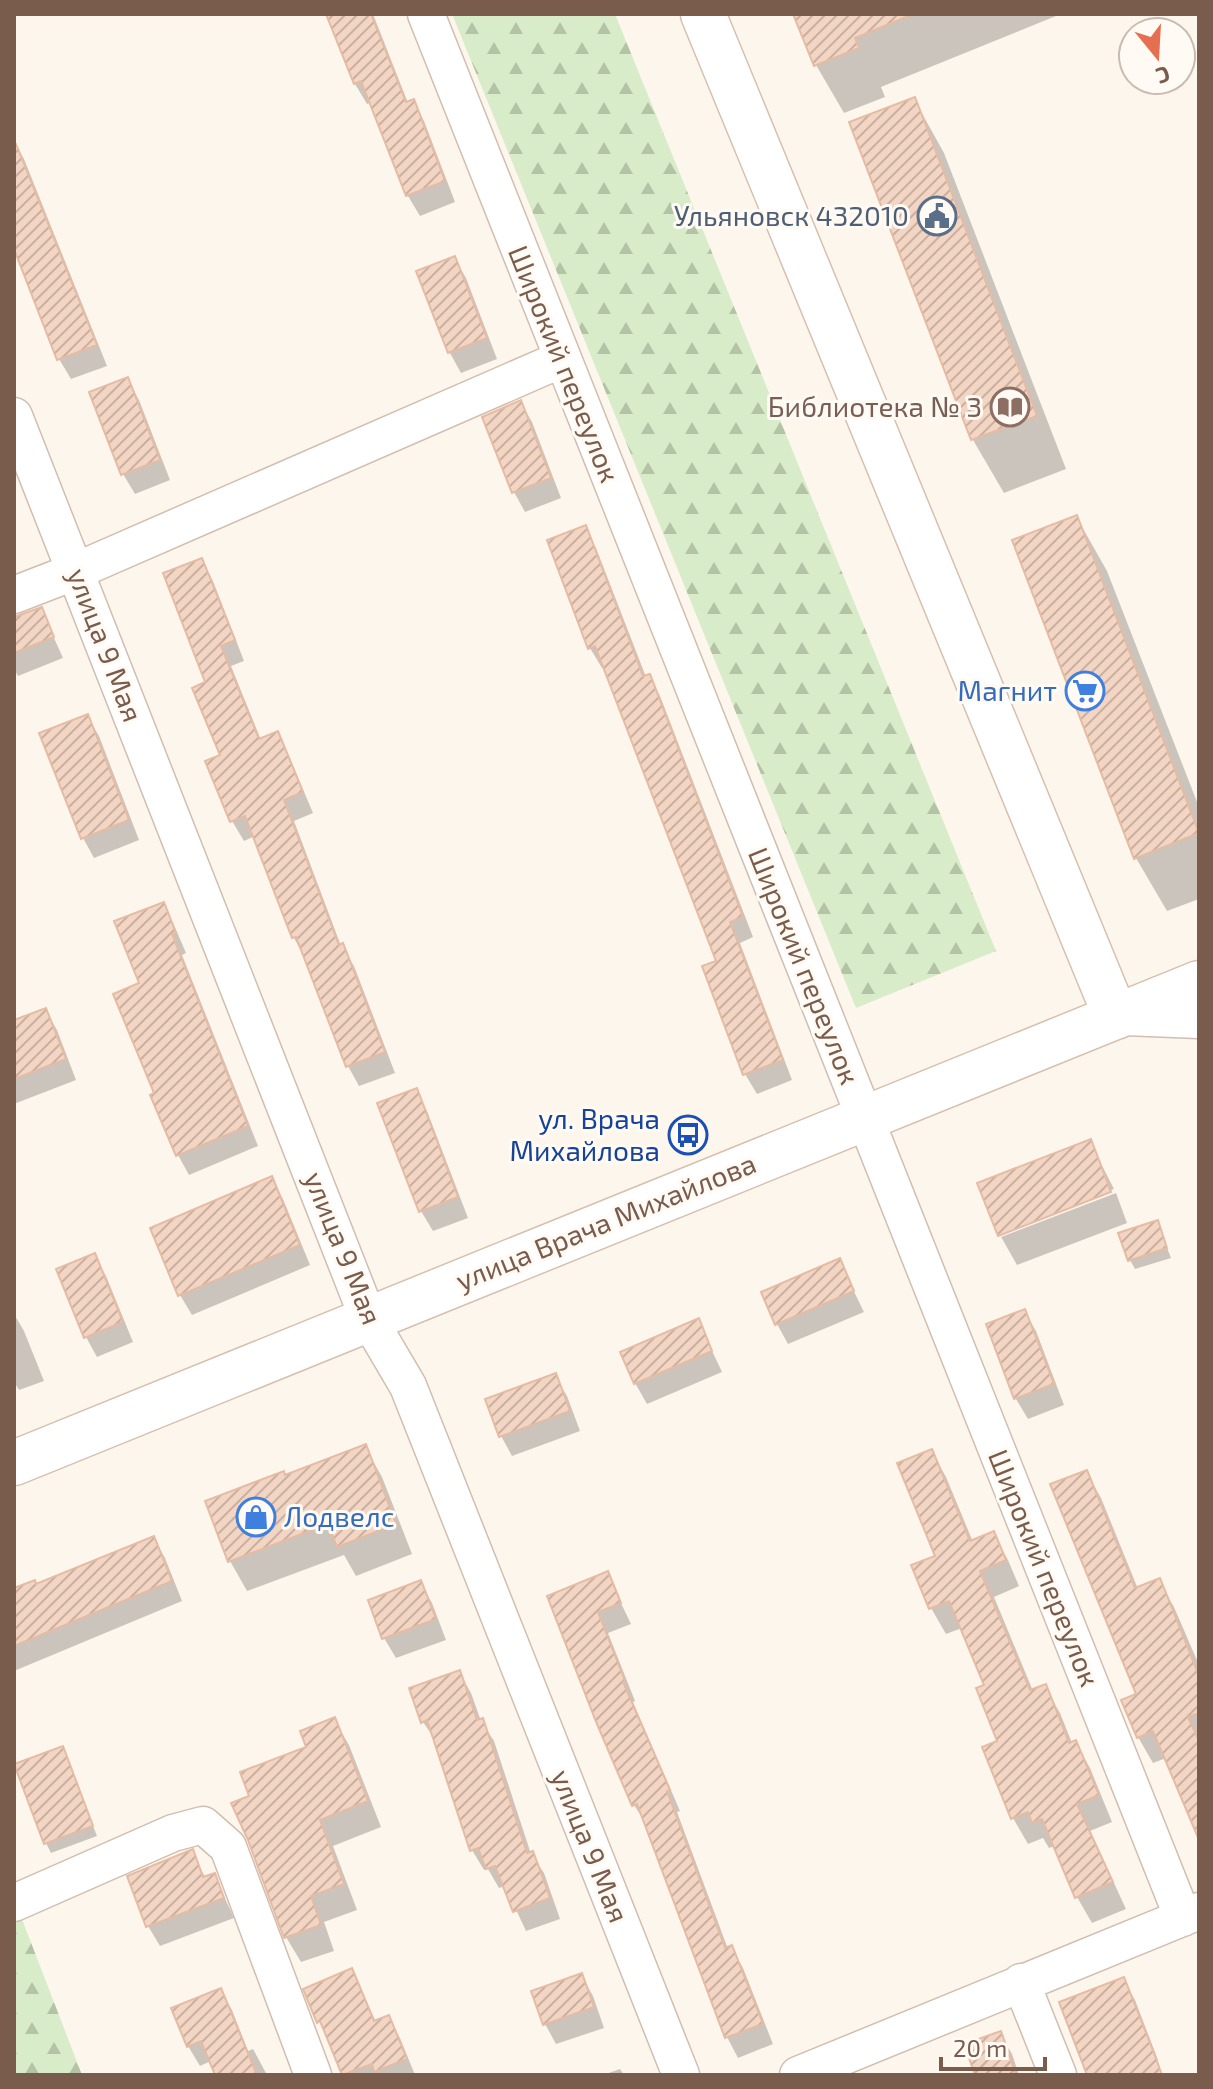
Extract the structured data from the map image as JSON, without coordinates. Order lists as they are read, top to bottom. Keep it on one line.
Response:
{"streets":{"main road":["улица Врача Михайлова"],"street":["Широкий переулок","улица 9 Мая"]},"crossings":[["Широкий переулок","улица Врача Михайлова"],["улица 9 Мая","улица Врача Михайлова"]],"places":{"public building":["Ульяновск 432010"],"library":["Библиотека № 3"],"supermarket":["Магнит"],"bus stop":["ул. Врача Михайлова"],"shop":["Лодвелс"]},"scale_bar":"20 m","north":"bottom"}
